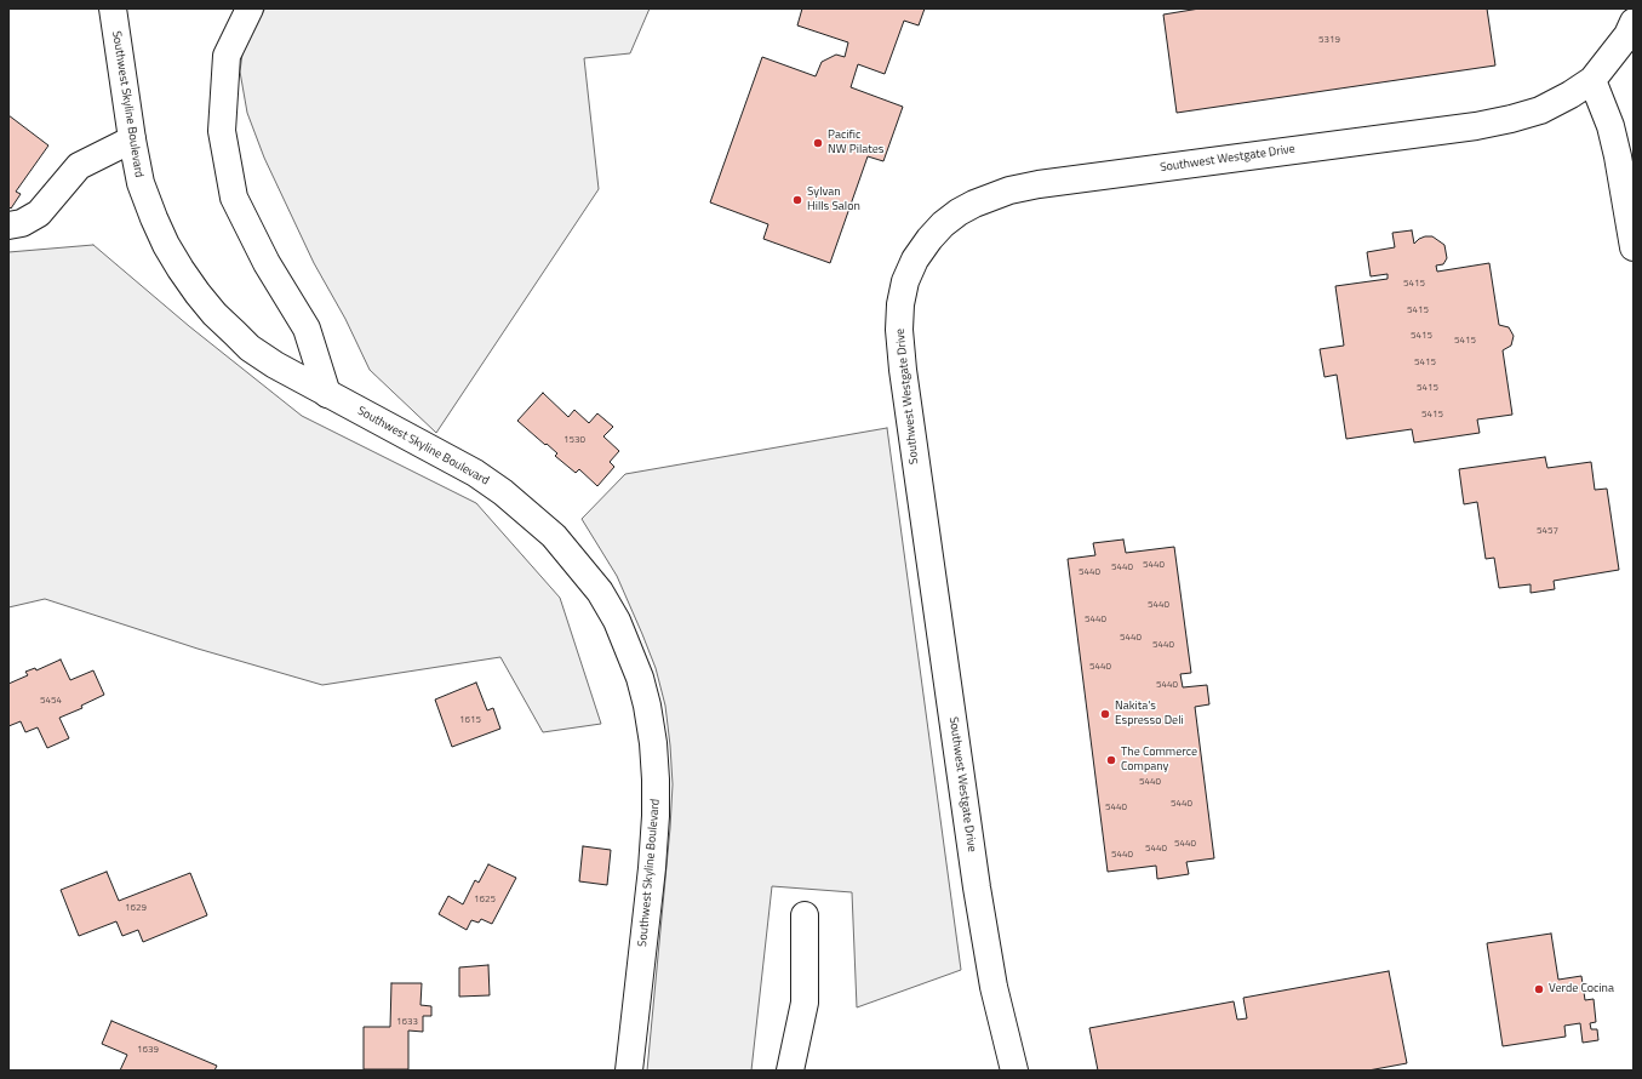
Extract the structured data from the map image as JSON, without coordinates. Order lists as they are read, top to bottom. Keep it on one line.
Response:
{"streets":{"street":["Southwest Skyline Boulevard","Southwest Westgate Drive"]},"places":["Pacific NW Pilates","Sylvan Hills Salon","Nakita's Espresso Deli","The Commerce Company","Verde Cocina"],"house_numbers":["5319","5415","5415","5415","5415","5415","5415","5415","1530","5457","5440","5440","5440","5440","5440","5440","5440","5440","5440","5454","1615","5440","5440","5440","5440","5440","5440","1625","1629","1633","1639"]}
